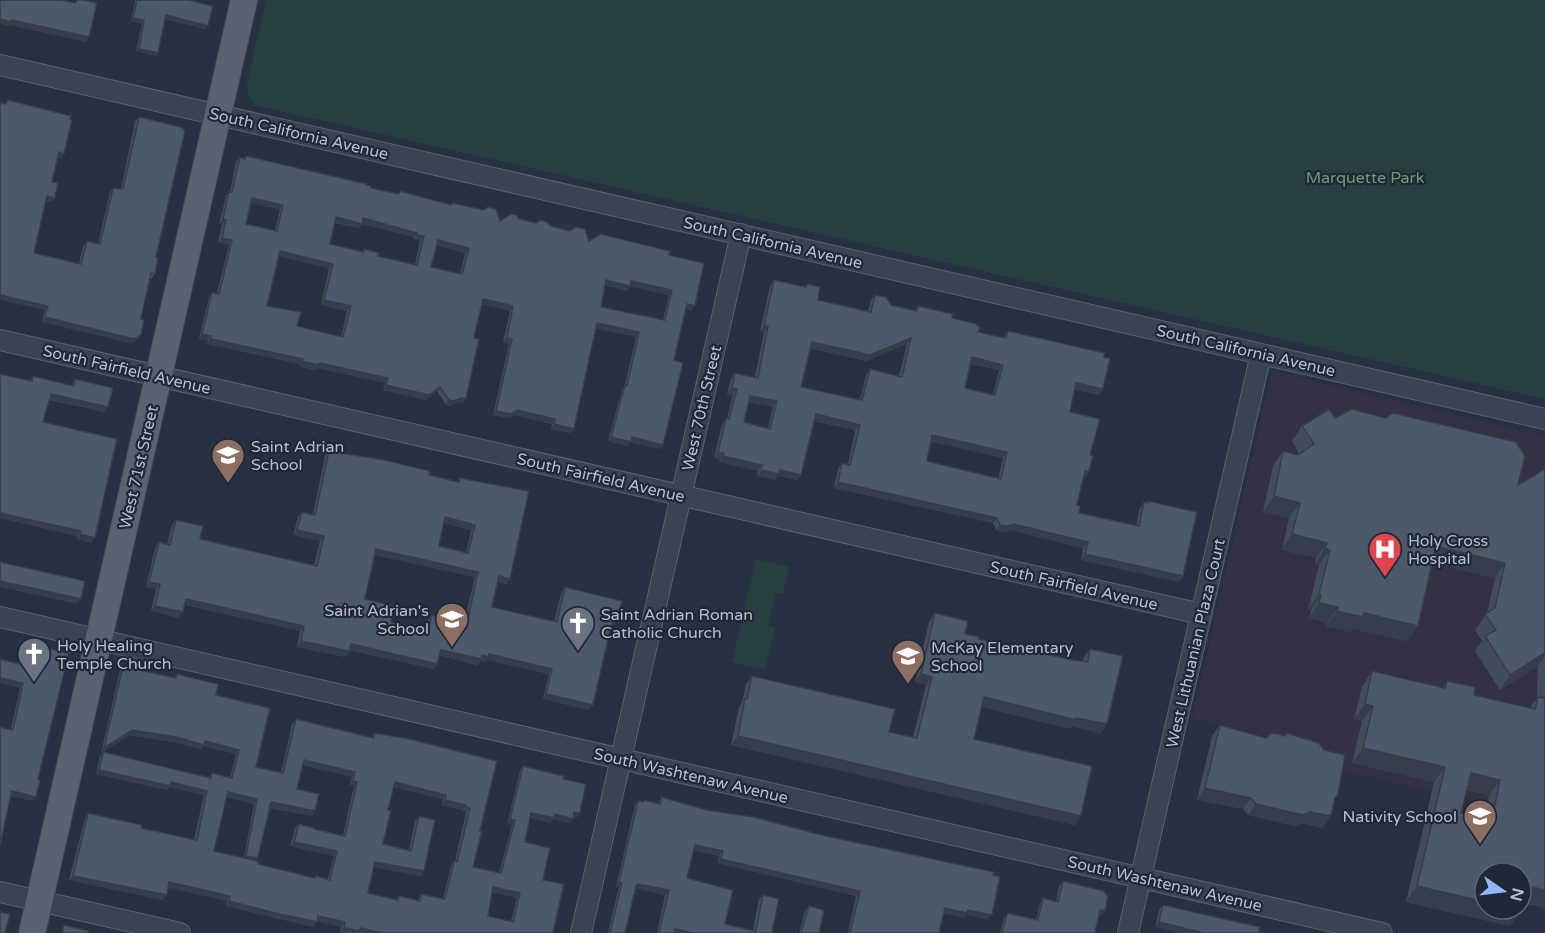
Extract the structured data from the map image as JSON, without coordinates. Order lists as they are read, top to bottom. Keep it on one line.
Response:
{"streets":{"main road":["West 71st Street"],"street":["South California Avenue","South Fairfield Avenue","West 70th Street","West Lithuanian Plaza Court","South Washtenaw Avenue"]},"crossings":[["South California Avenue","West 70th Street"],["South California Avenue","West 71st Street"],["South California Avenue","West Lithuanian Plaza Court"],["South Fairfield Avenue","West 70th Street"],["South Fairfield Avenue","West 71st Street"],["South Fairfield Avenue","West Lithuanian Plaza Court"],["West 70th Street","South Washtenaw Avenue"],["West 71st Street","South Washtenaw Avenue"],["West Lithuanian Plaza Court","South Washtenaw Avenue"]],"parks":["Marquette Park"],"places":{"school or university":["Saint Adrian School","Saint Adrian's School","McKay Elementary School","Nativity School"],"hospital":["Holy Cross Hospital"],"church":["Saint Adrian Roman Catholic Church","Holy Healing Temple Church"]},"north":"right"}
